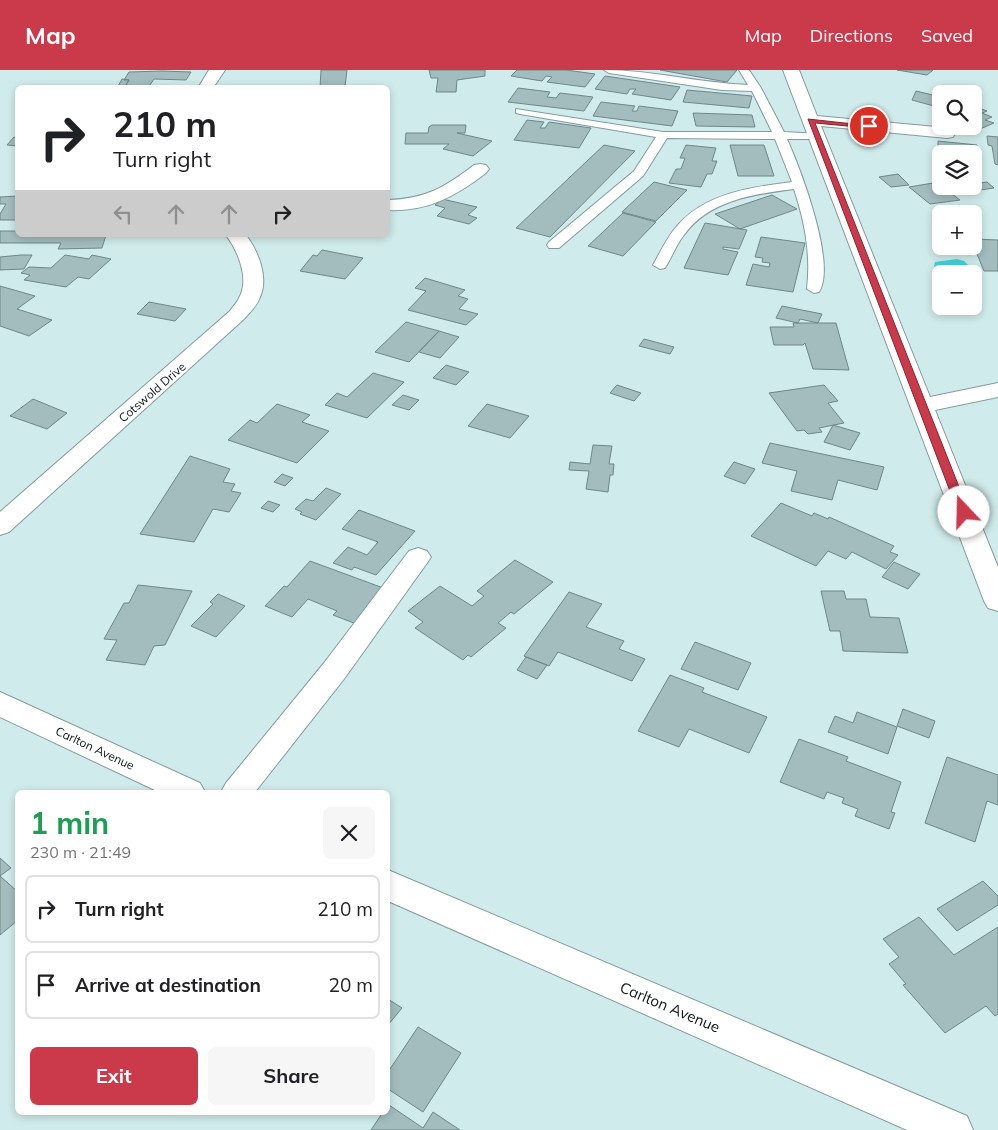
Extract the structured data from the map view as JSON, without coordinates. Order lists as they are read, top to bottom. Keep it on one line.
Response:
{"streets":{"street":["Cotswold Drive","Carlton Avenue"]},"page":{"header":"Map","nav":["Map","Directions","Saved"],"map_buttons":["+","−"],"turn":["210 m","Turn right"],"heading":["1 min","230 m · 21:49"],"list":[{"name":"Turn right","value":"210 m"},{"name":"Arrive at destination","value":"20 m"}],"buttons":["Exit","Share"]}}
